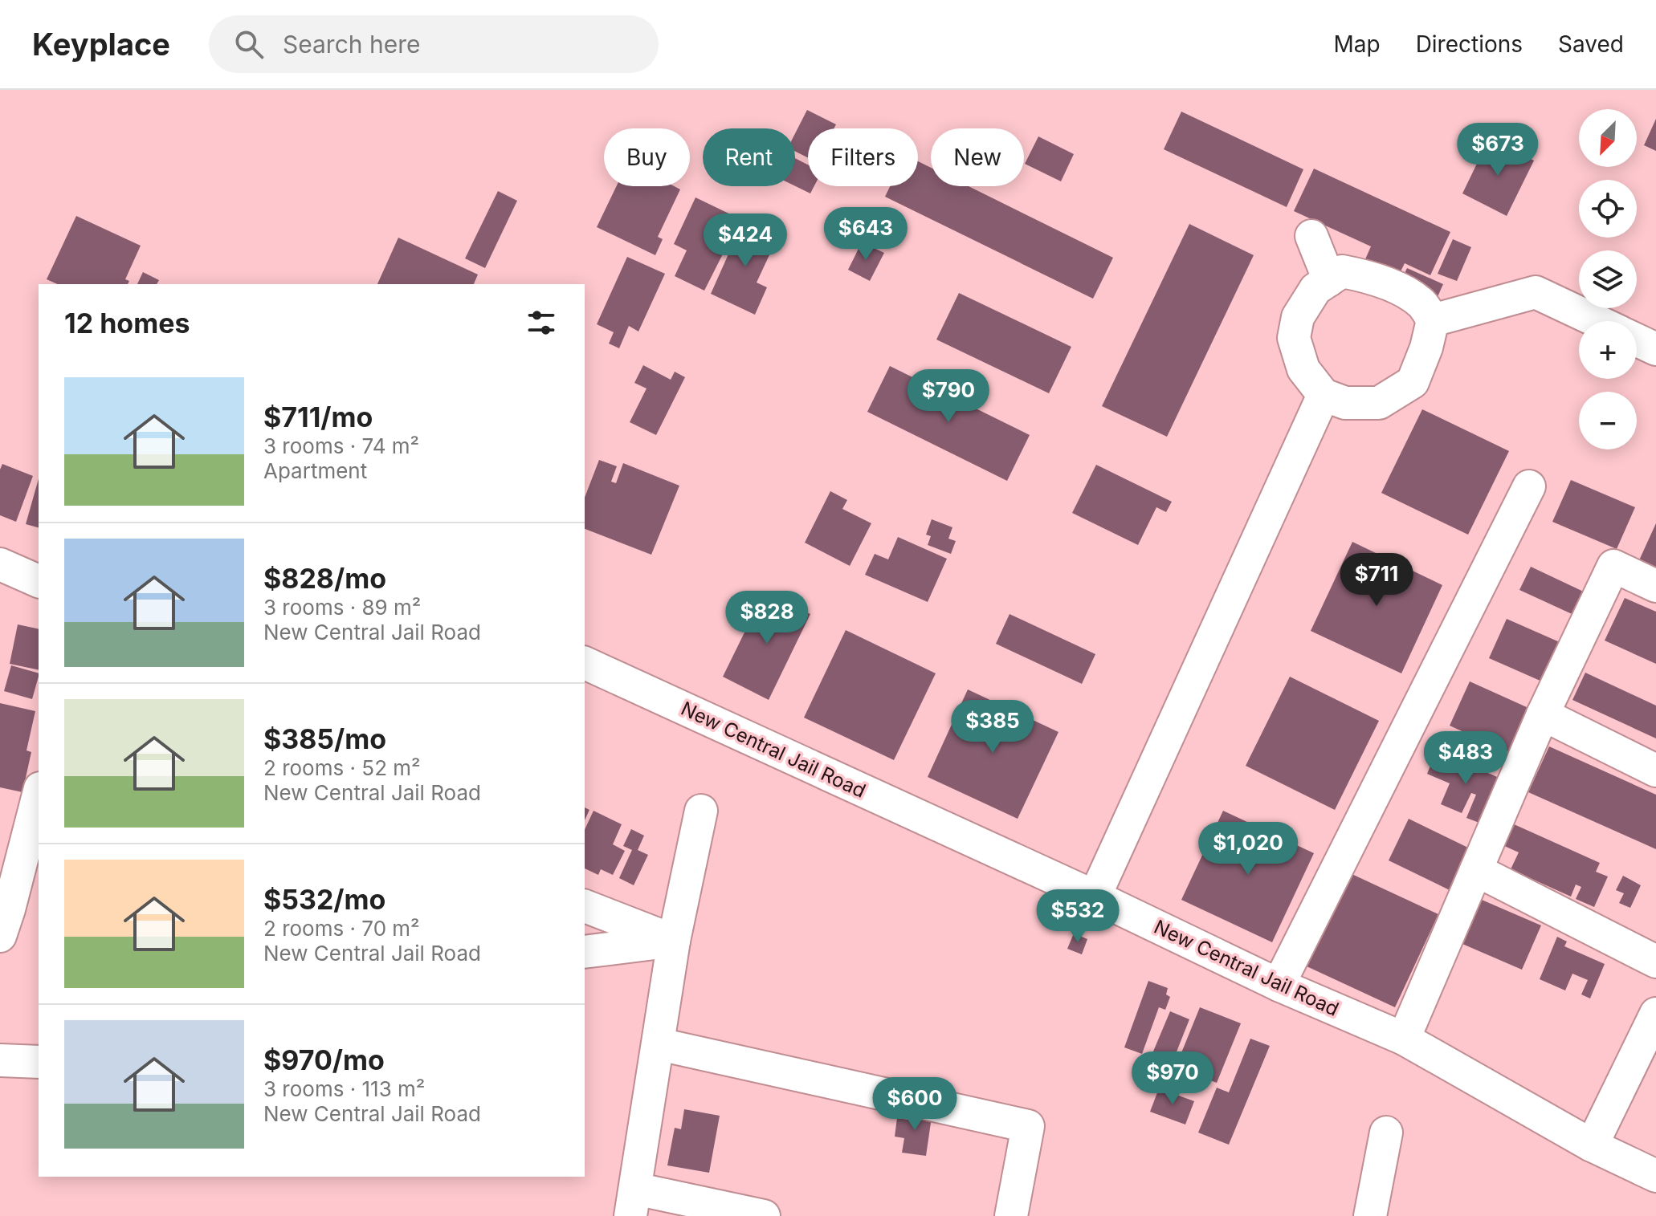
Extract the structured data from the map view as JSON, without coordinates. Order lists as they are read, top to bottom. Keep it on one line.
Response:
{"streets":{"street":["New Central Jail Road"]},"north":"bottom left","page":{"header":"Keyplace","search":"Search here","nav":["Map","Directions","Saved"],"map_buttons":["+","−"],"price":["$673","$643","$424","$790","$711","$828","$385","$483","$1,020","$532","$970","$600"],"chip":["Buy","Rent","Filters","New"],"heading":"12 homes","list":[{"name":"$711/mo","note":"3 rooms · 74 m² · Apartment"},{"name":"$828/mo","note":"3 rooms · 89 m² · New Central Jail Road"},{"name":"$385/mo","note":"2 rooms · 52 m² · New Central Jail Road"},{"name":"$532/mo","note":"2 rooms · 70 m² · New Central Jail Road"},{"name":"$970/mo","note":"3 rooms · 113 m² · New Central Jail Road"}]}}
